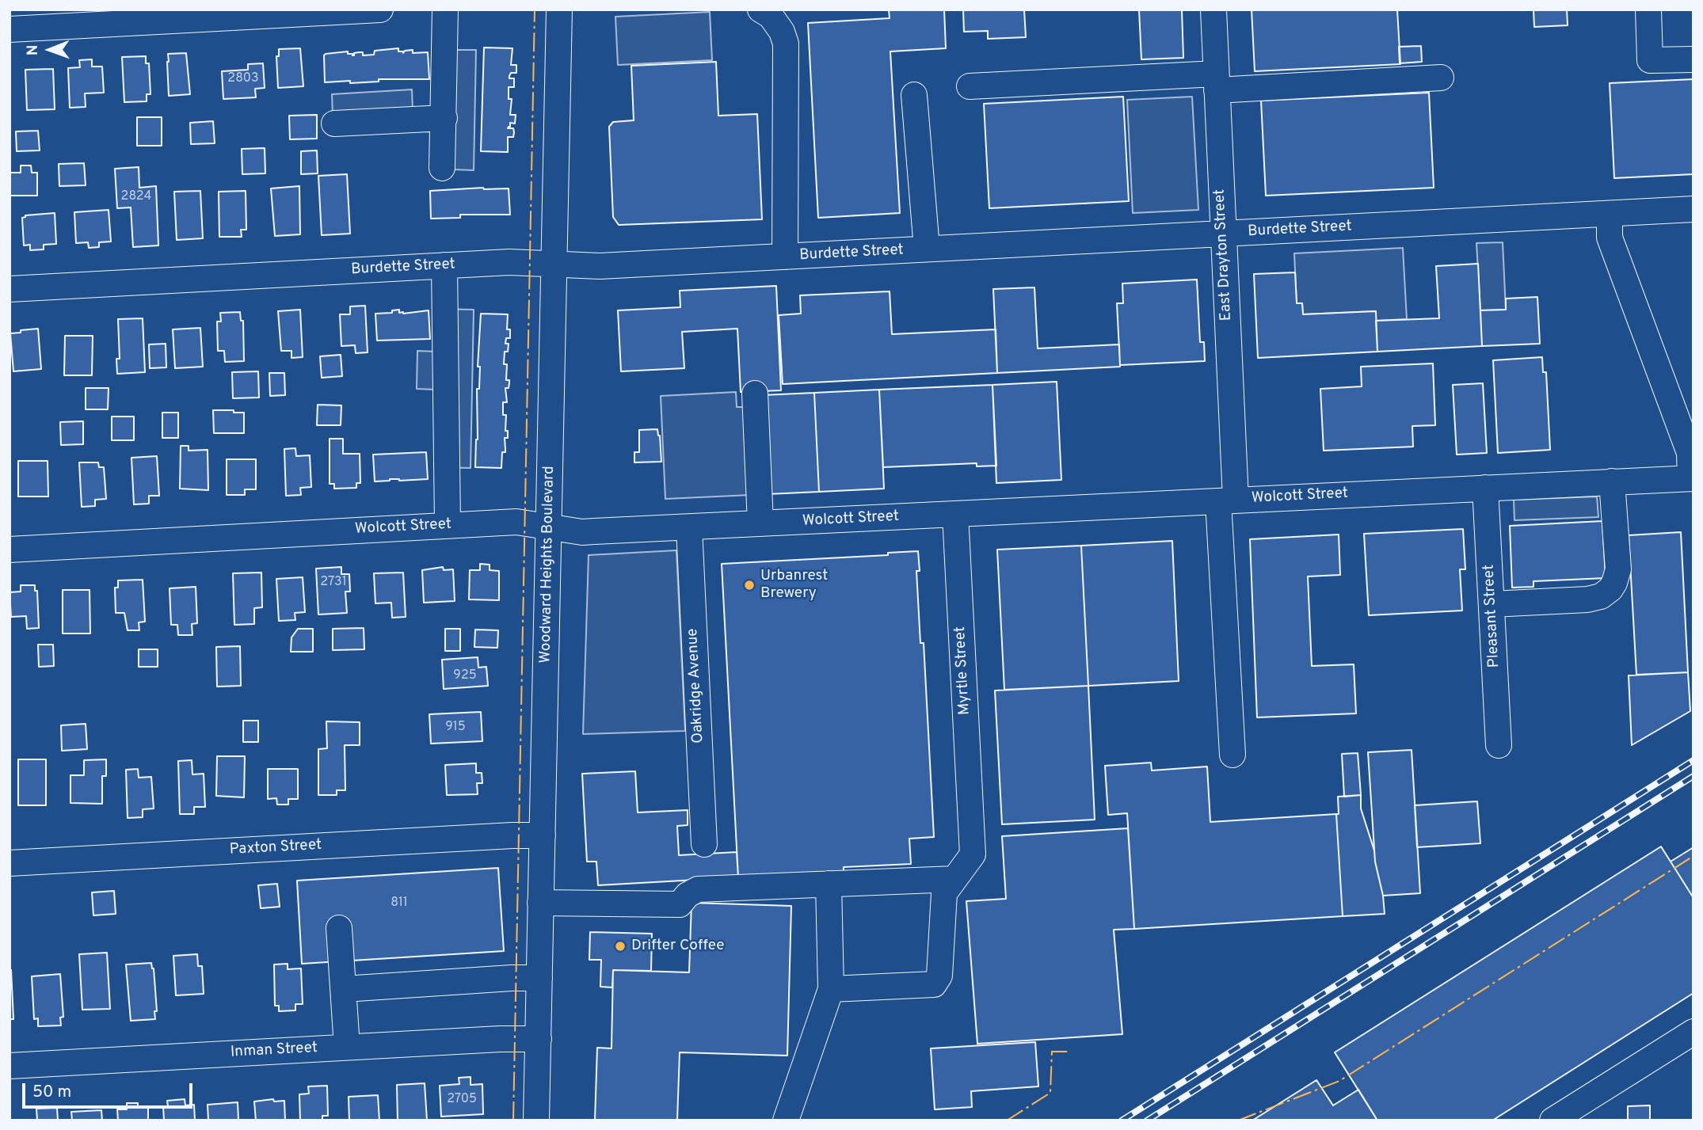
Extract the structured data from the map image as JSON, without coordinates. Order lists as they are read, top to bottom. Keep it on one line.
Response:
{"streets":{"street":["Burdette Street","East Drayton Street","Wolcott Street","Woodward Heights Boulevard","Pleasant Street","Myrtle Street","Oakridge Avenue","Paxton Street","Inman Street"]},"crossings":[["Burdette Street","East Drayton Street"],["Burdette Street","Woodward Heights Boulevard"],["East Drayton Street","Wolcott Street"],["Wolcott Street","Woodward Heights Boulevard"],["Wolcott Street","Pleasant Street"],["Wolcott Street","Myrtle Street"],["Wolcott Street","Oakridge Avenue"],["Woodward Heights Boulevard","Paxton Street"],["Woodward Heights Boulevard","Inman Street"]],"places":["Urbanrest Brewery","Drifter Coffee"],"house_numbers":["2803","2824","2731","925","915","811","2705"],"scale_bar":"50 m","north":"left"}
